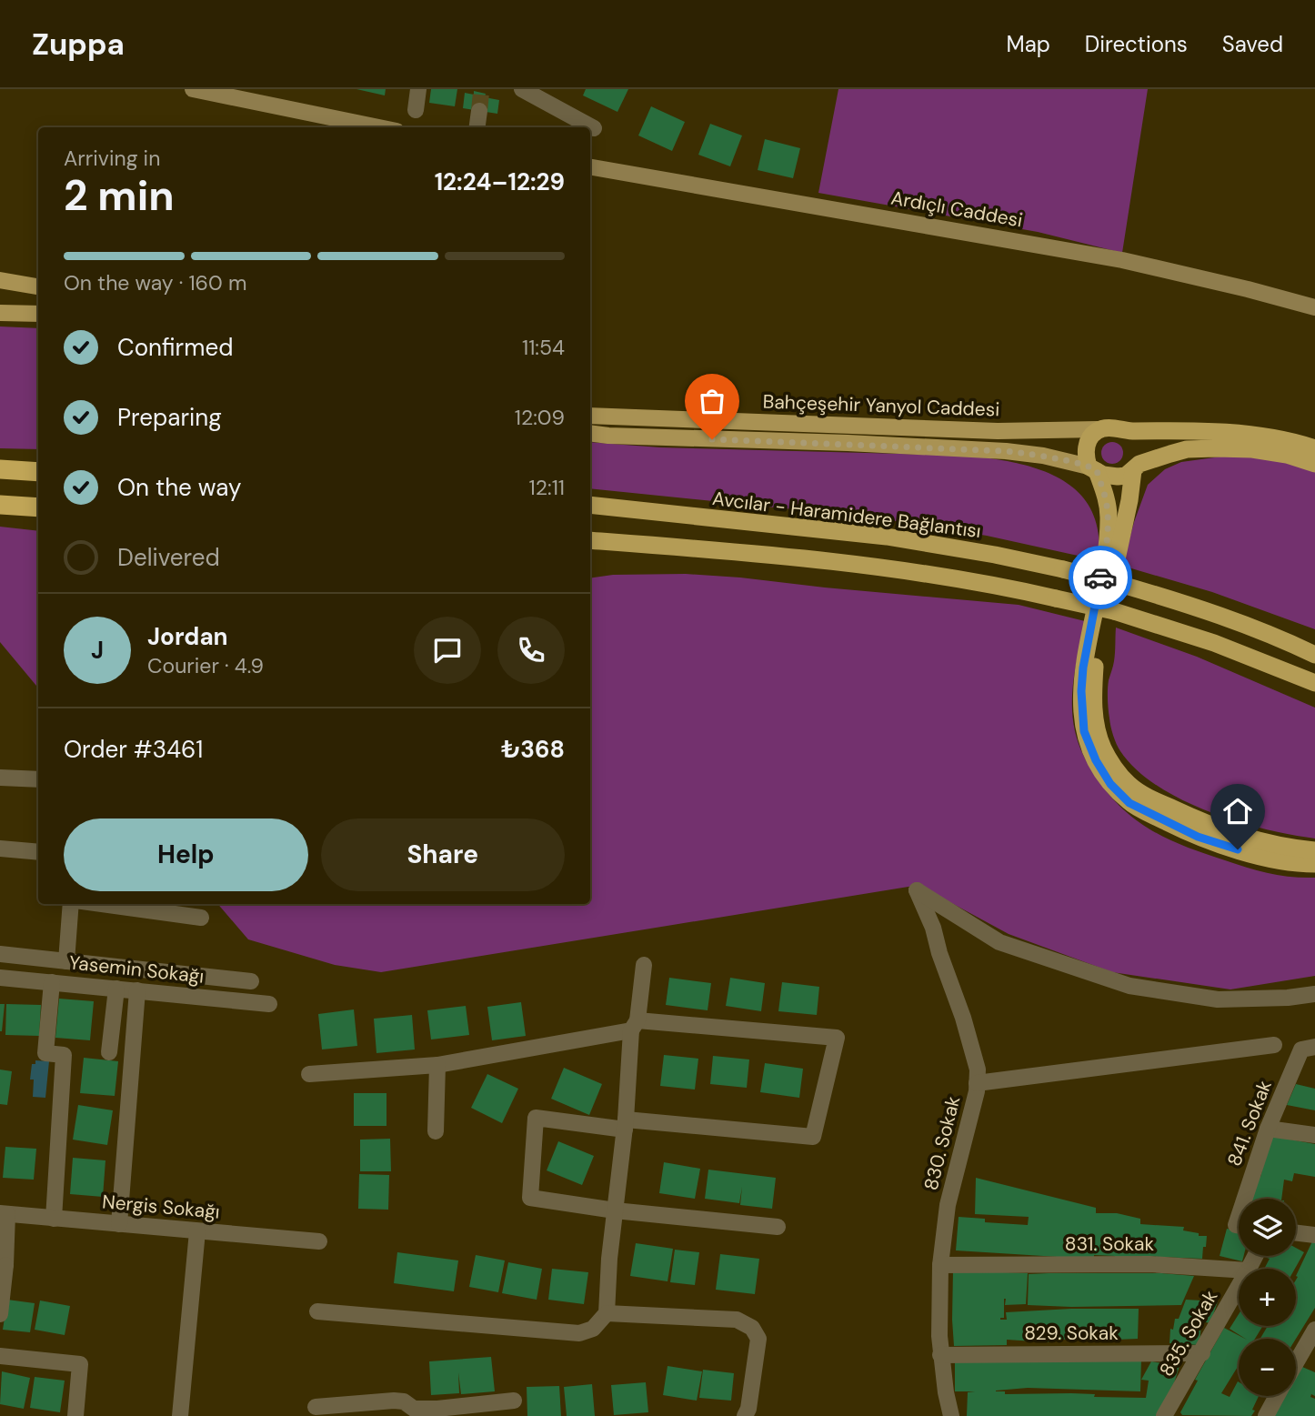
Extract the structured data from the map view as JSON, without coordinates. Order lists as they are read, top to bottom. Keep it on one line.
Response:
{"streets":{"highway":["Avcılar - Haramidere Bağlantısı"],"main road":["Ardıçlı Caddesi","Bahçeşehir Yanyol Caddesi"],"street":["Yasemin Sokağı","841. Sokak","830. Sokak","Nergis Sokağı","831. Sokak","829. Sokak","835. Sokak"]},"crossings":[["830. Sokak","831. Sokak"],["830. Sokak","829. Sokak"],["829. Sokak","835. Sokak"]],"page":{"header":"Zuppa","nav":["Map","Directions","Saved"],"heading":["2 min","Arriving in","12:24–12:29"],"panel":["Jordan","Courier · 4.9","Order #3461","₺368"],"bar":"On the way · 160 m","list":[["Confirmed","11:54"],["Preparing","12:09"],["On the way","12:11"],"Delivered"],"round":"J","buttons":["Help","Share"],"map_buttons":["+","−"]}}
